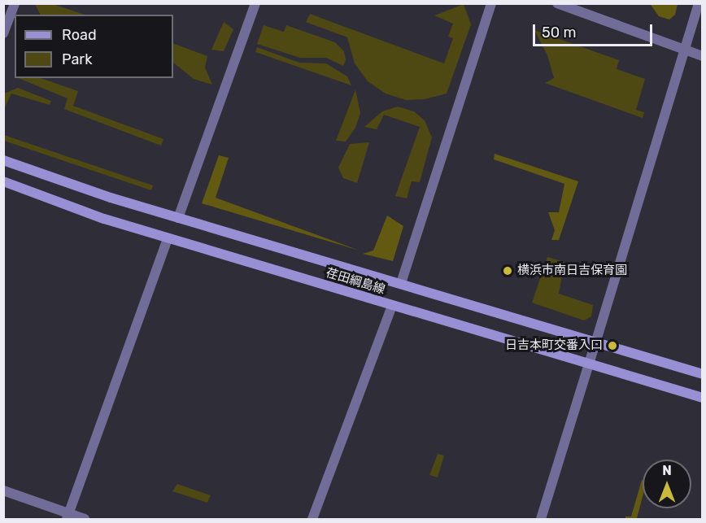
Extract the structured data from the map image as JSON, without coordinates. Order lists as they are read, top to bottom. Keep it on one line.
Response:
{"streets":{"main road":["荏田綱島線"]},"places":["横浜市南日吉保育園","日吉本町交番入口"],"legend":["Road","Park"],"scale_bar":"50 m","north":"top"}
